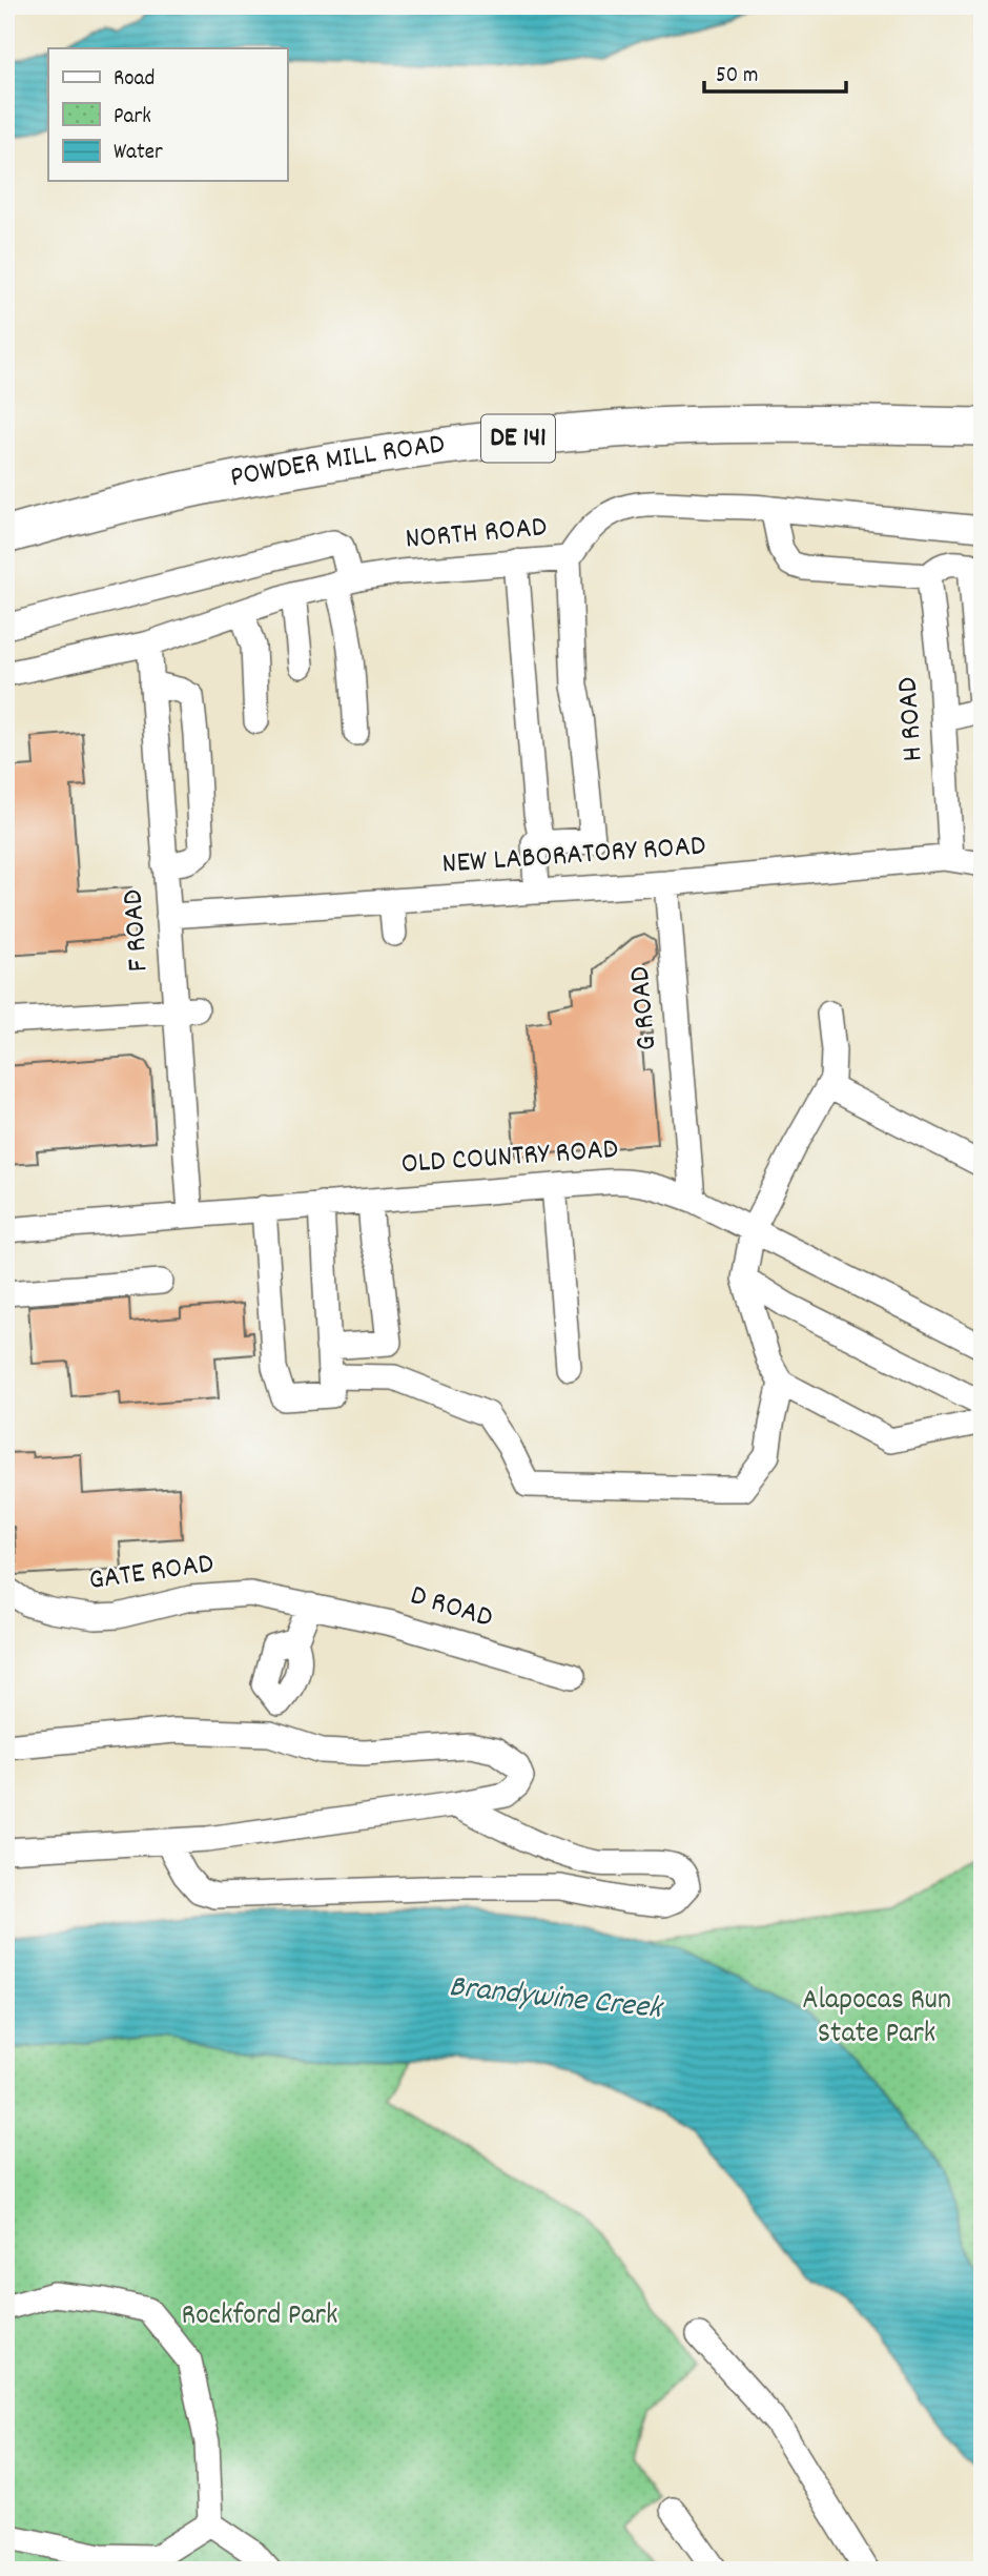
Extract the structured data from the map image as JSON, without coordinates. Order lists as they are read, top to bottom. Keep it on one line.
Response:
{"streets":{"highway":["DE 141","POWDER MILL ROAD"],"street":["NORTH ROAD","H ROAD","NEW LABORATORY ROAD","F ROAD","G ROAD","OLD COUNTRY ROAD","GATE ROAD","D ROAD"]},"crossings":[["NORTH ROAD","F ROAD"],["H ROAD","NEW LABORATORY ROAD"],["NEW LABORATORY ROAD","F ROAD"],["NEW LABORATORY ROAD","G ROAD"],["F ROAD","OLD COUNTRY ROAD"],["G ROAD","OLD COUNTRY ROAD"],["GATE ROAD","D ROAD"]],"water":["Brandywine Creek"],"parks":["Alapocas Run State Park","Rockford Park"],"legend":["Road","Park","Water"],"scale_bar":"50 m"}
